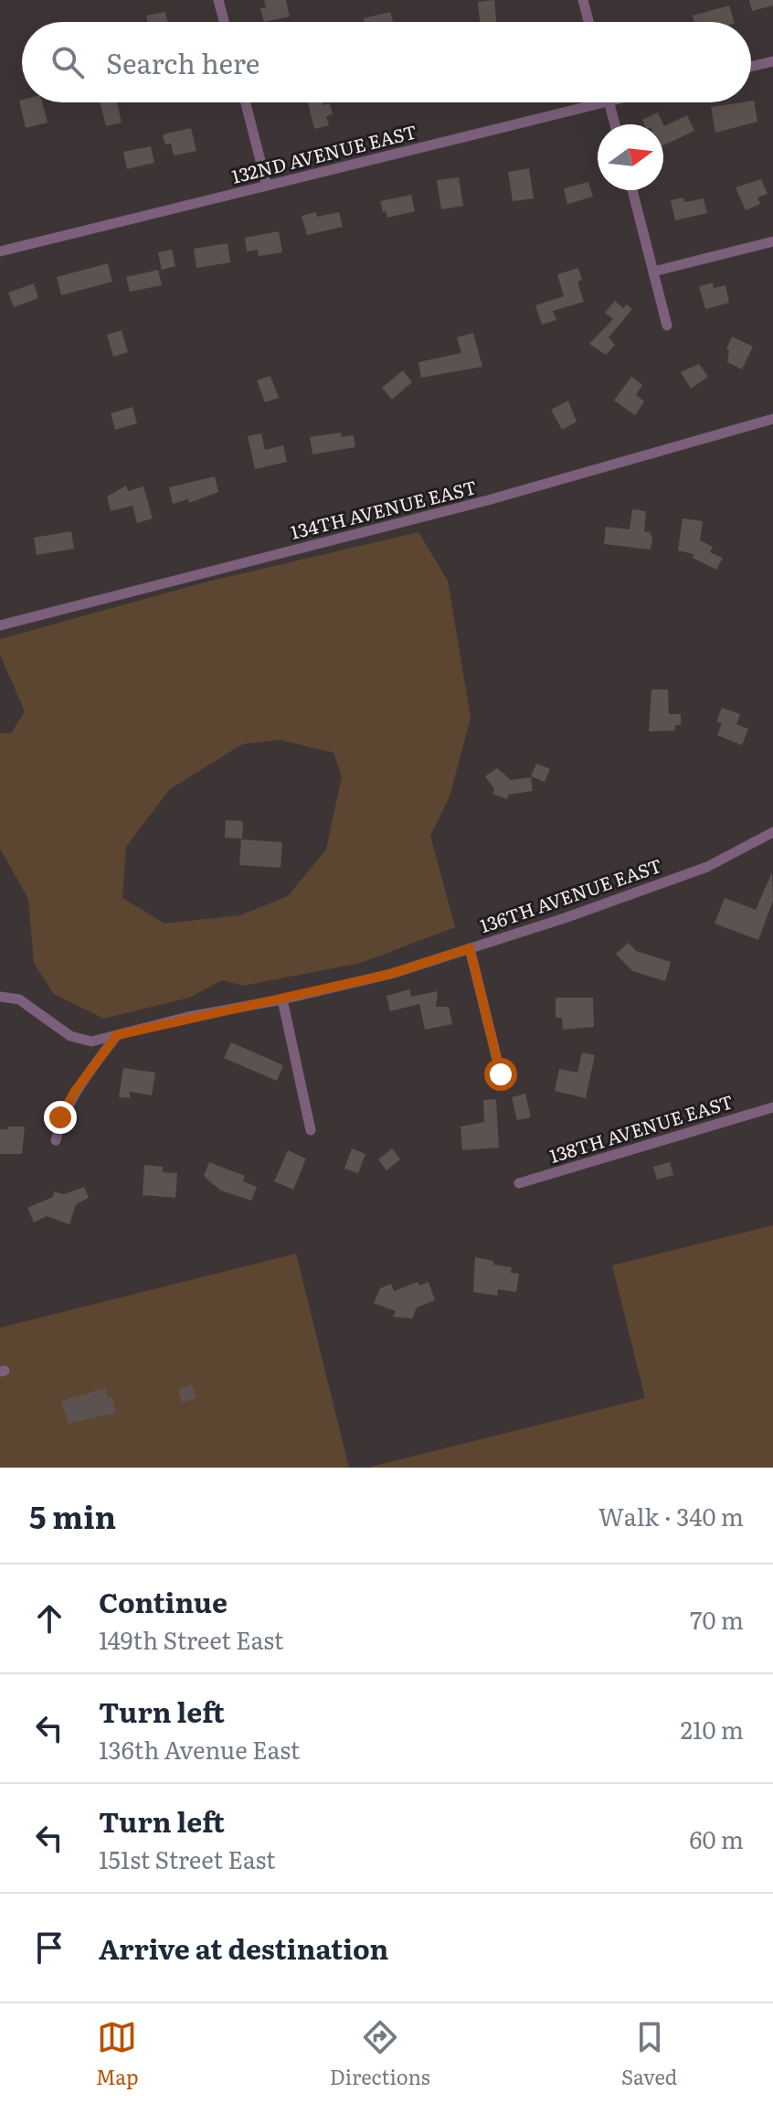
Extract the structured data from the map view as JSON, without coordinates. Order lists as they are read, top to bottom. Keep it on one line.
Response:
{"streets":{"street":["132ND AVENUE EAST","134TH AVENUE EAST","136TH AVENUE EAST","138TH AVENUE EAST"]},"north":"right","page":{"search":"Search here","heading":["5 min","Walk · 340 m"],"list":[["Continue","149th Street East","70 m"],["Turn left","136th Avenue East","210 m"],["Turn left","151st Street East","60 m"],"Arrive at destination"],"nav":["Map","Directions","Saved"]}}
